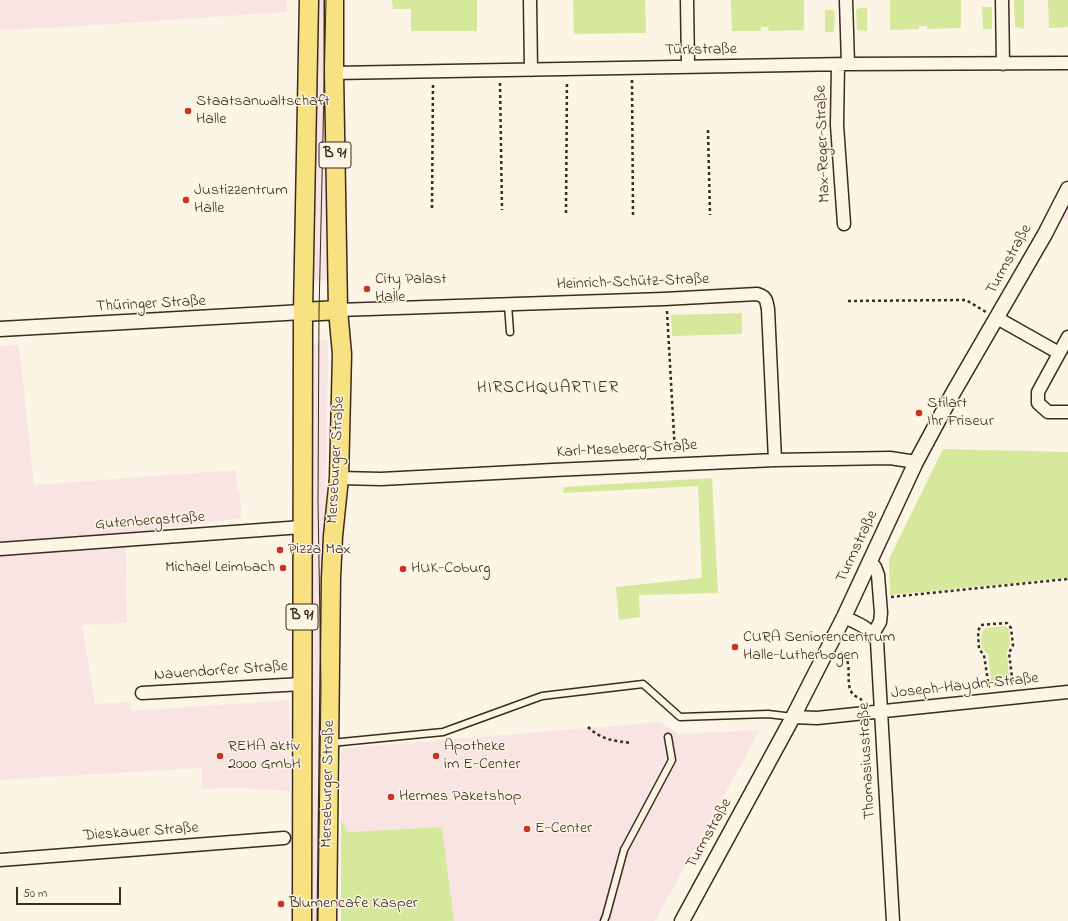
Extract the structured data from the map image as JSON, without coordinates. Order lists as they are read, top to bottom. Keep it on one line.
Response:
{"streets":{"main road":["B 91","Merseburger Straße"],"street":["Türkstraße","Max-Reger-Straße","Turmstraße","Heinrich-Schütz-Straße","Thüringer Straße","Karl-Meseberg-Straße","Gutenbergstraße","Nauendorfer Straße","Joseph-Haydn-Straße","Thomasiusstraße","Dieskauer Straße"]},"crossings":[["Türkstraße","Max-Reger-Straße"],["Türkstraße","Merseburger Straße"],["Turmstraße","Karl-Meseberg-Straße"],["Turmstraße","Joseph-Haydn-Straße"],["Heinrich-Schütz-Straße","Karl-Meseberg-Straße"],["Heinrich-Schütz-Straße","Merseburger Straße"],["Thüringer Straße","Merseburger Straße"],["Karl-Meseberg-Straße","Merseburger Straße"],["Merseburger Straße","Gutenbergstraße"],["Merseburger Straße","Nauendorfer Straße"],["Joseph-Haydn-Straße","Thomasiusstraße"]],"districts":["HIRSCHQUARTIER"],"places":["Staatsanwaltschaft Halle","Justizzentrum Halle","City Palast Halle","Stilart Ihr Friseur","Pizza Max","Michael Leimbach","HUK-Coburg","CURA Seniorencentrum Halle-Lutherbogen","REHA aktiv 2000 GmbH","Apotheke im E-Center","Hermes Paketshop","E-Center","Blumencafe Kasper"],"scale_bar":"50 m"}
